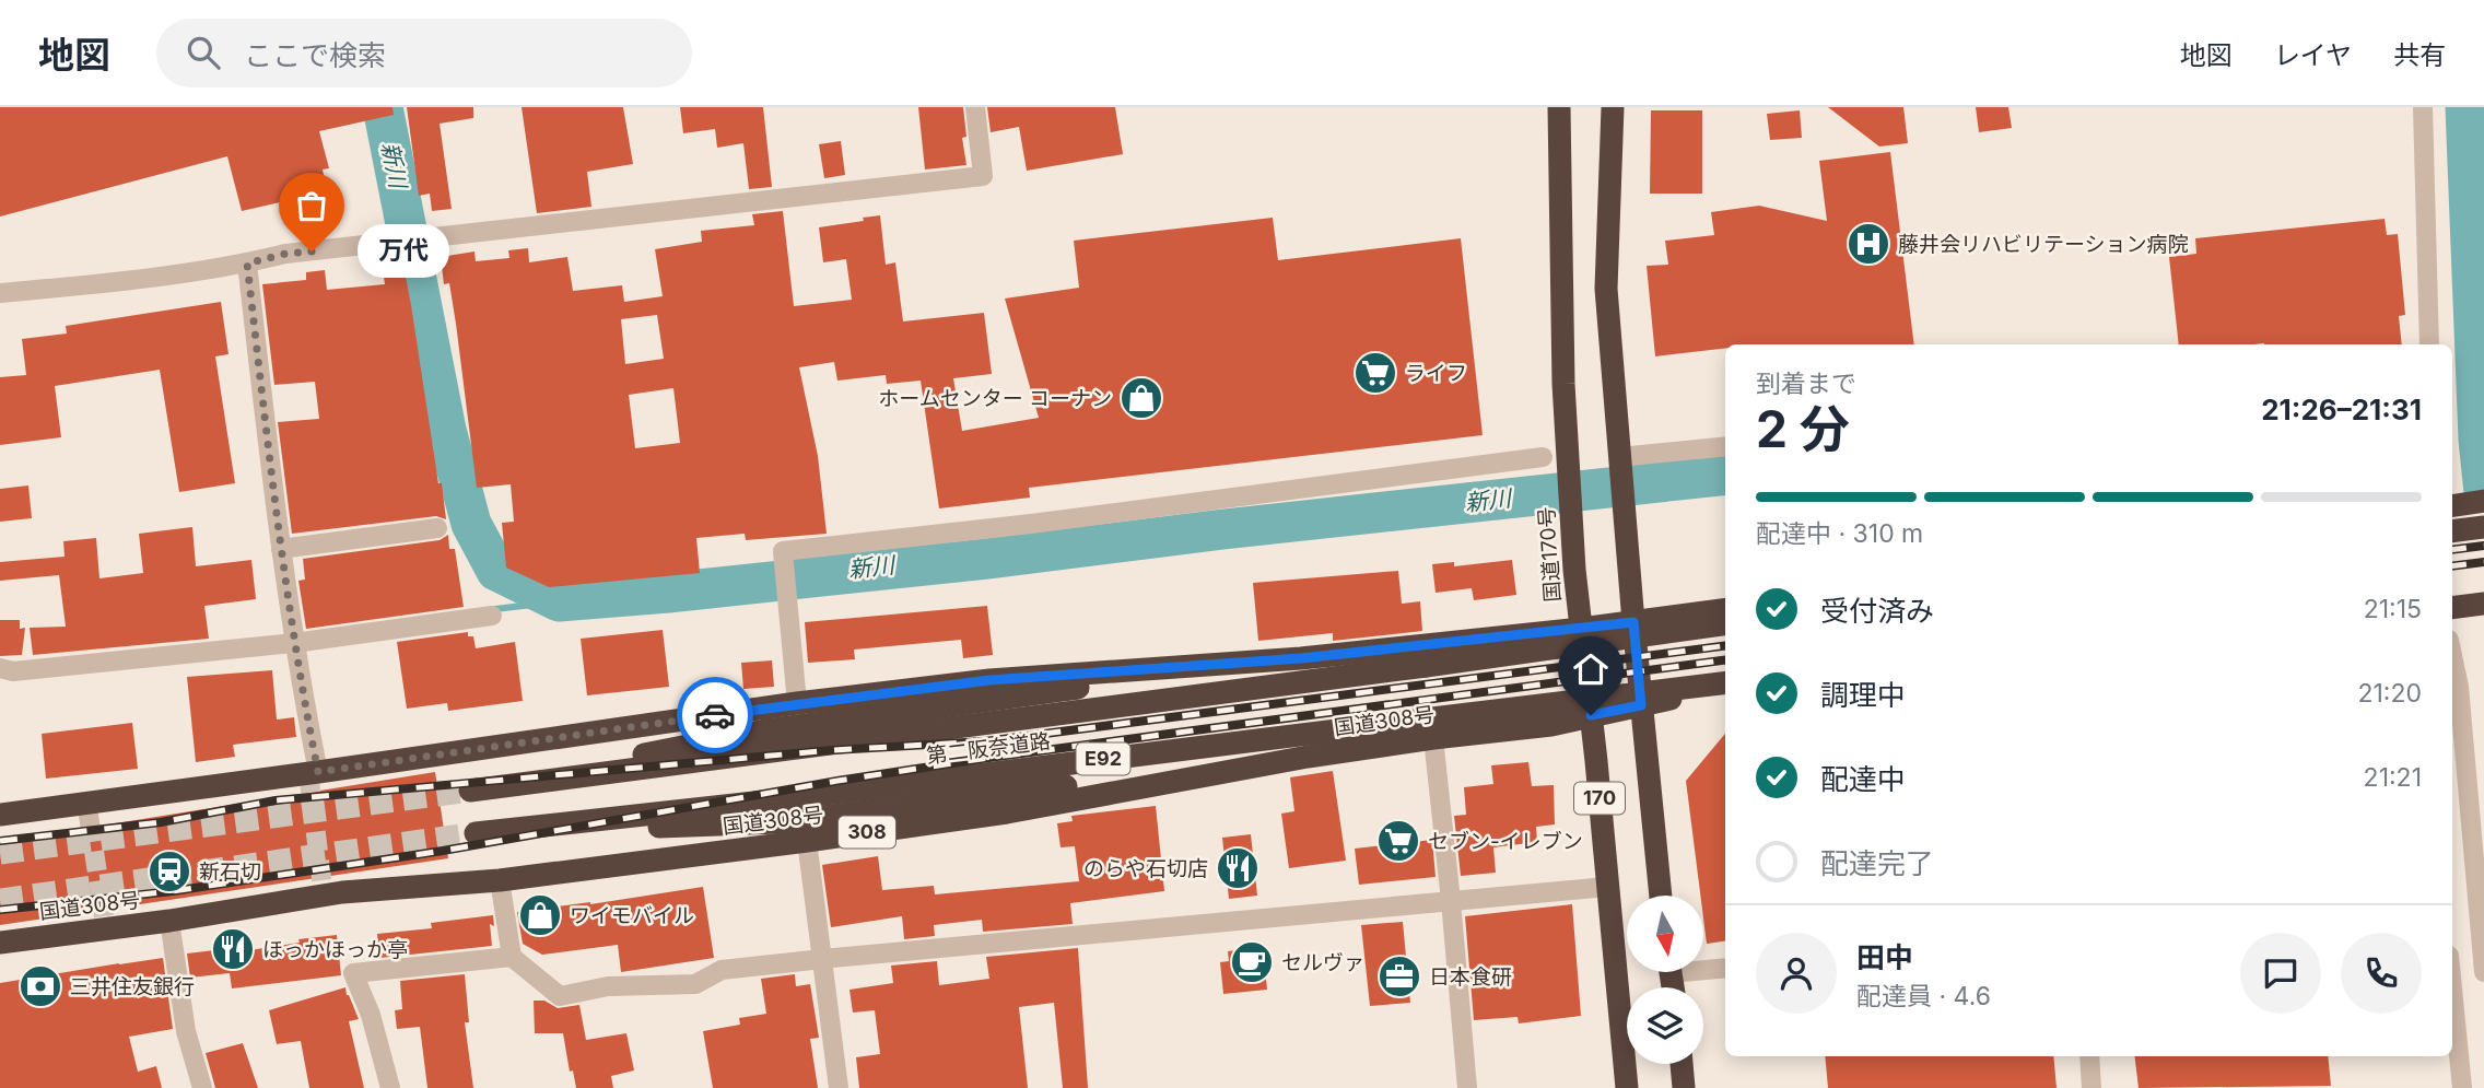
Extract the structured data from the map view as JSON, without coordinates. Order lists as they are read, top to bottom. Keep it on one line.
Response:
{"streets":{"highway":["国道170号","国道308号","第二阪奈道路","E92","170","308"]},"crossings":[["国道170号","国道308号"],["国道170号","第二阪奈道路"],["国道308号","第二阪奈道路"],["国道308号","170"]],"water":["新川"],"places":{"hospital":["藤井会リハビリテーション病院"],"other":["万代"],"supermarket":["ライフ","セブン-イレブン"],"shop":["ホームセンター コーナン","ワイモバイル"],"restaurant":["のらや石切店","ほっかほっか亭"],"station":["新石切"],"cafe":["セルヴァ"],"office":["日本食研"],"bank":["三井住友銀行"]},"north":"bottom","page":{"header":"地図","search":"ここで検索","nav":["地図","レイヤ","共有"],"bubble":"万代","heading":["2 分","到着まで","21:26–21:31"],"panel":["田中","配達員 · 4.6"],"bar":"配達中 · 310 m","list":[["受付済み","21:15"],["調理中","21:20"],["配達中","21:21"],"配達完了"]}}
